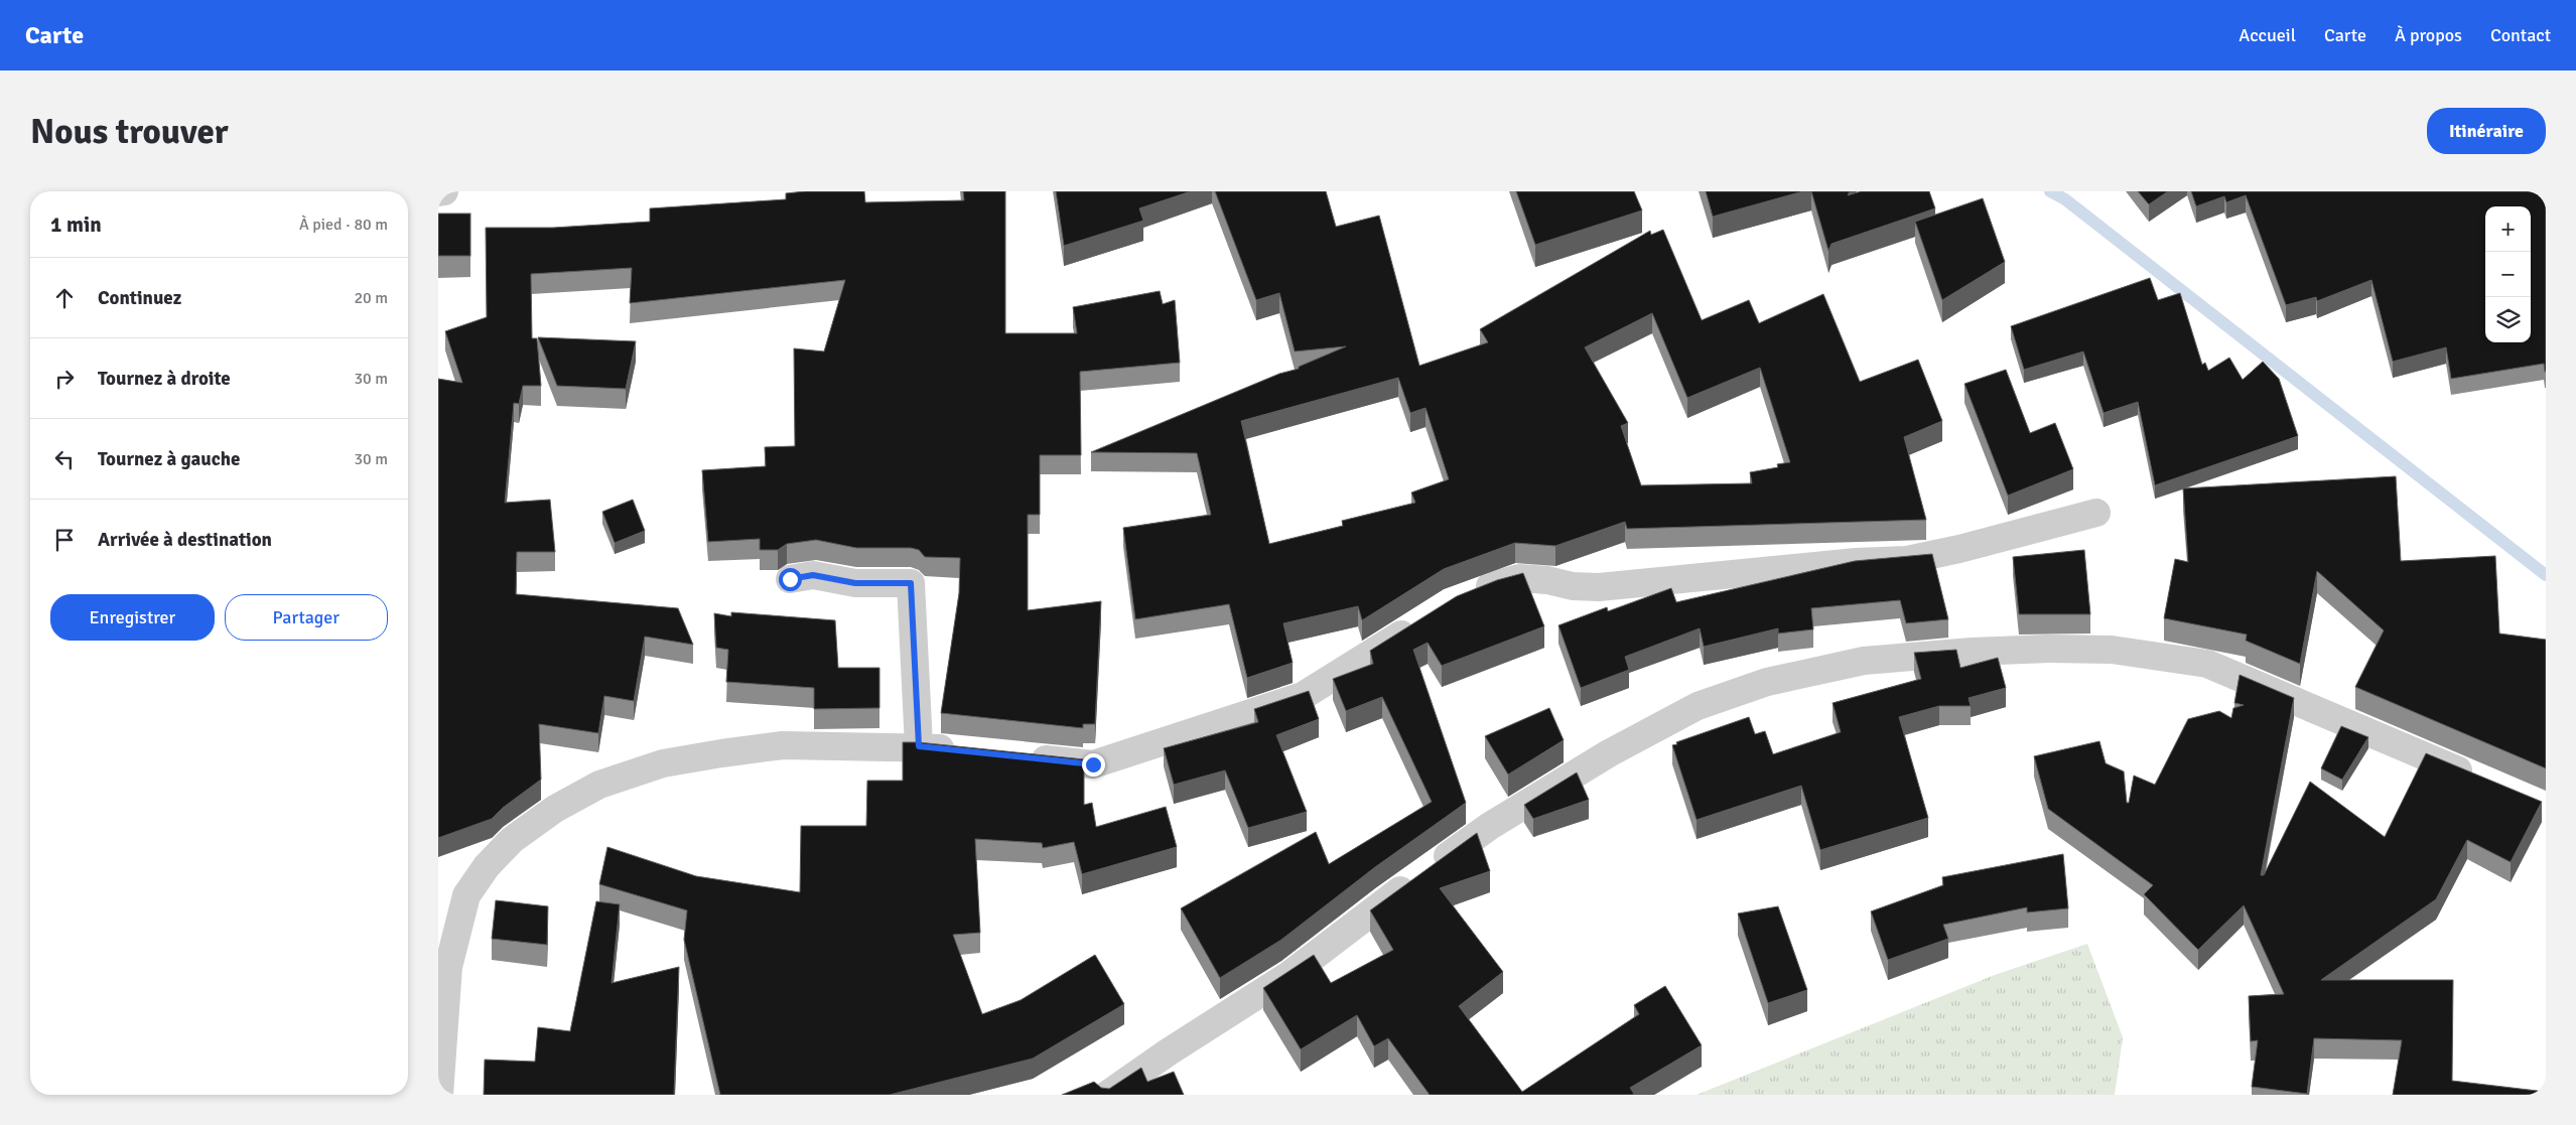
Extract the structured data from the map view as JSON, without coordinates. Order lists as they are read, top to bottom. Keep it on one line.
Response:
{"page":{"header":"Carte","nav":["Accueil","Carte","À propos","Contact"],"buttons":["Itinéraire",["Enregistrer","Partager"]],"title":"Nous trouver","heading":["1 min","À pied · 80 m"],"map_buttons":["+","−"],"list":[["Continuez","20 m"],["Tournez à droite","30 m"],["Tournez à gauche","30 m"],"Arrivée à destination"]}}
